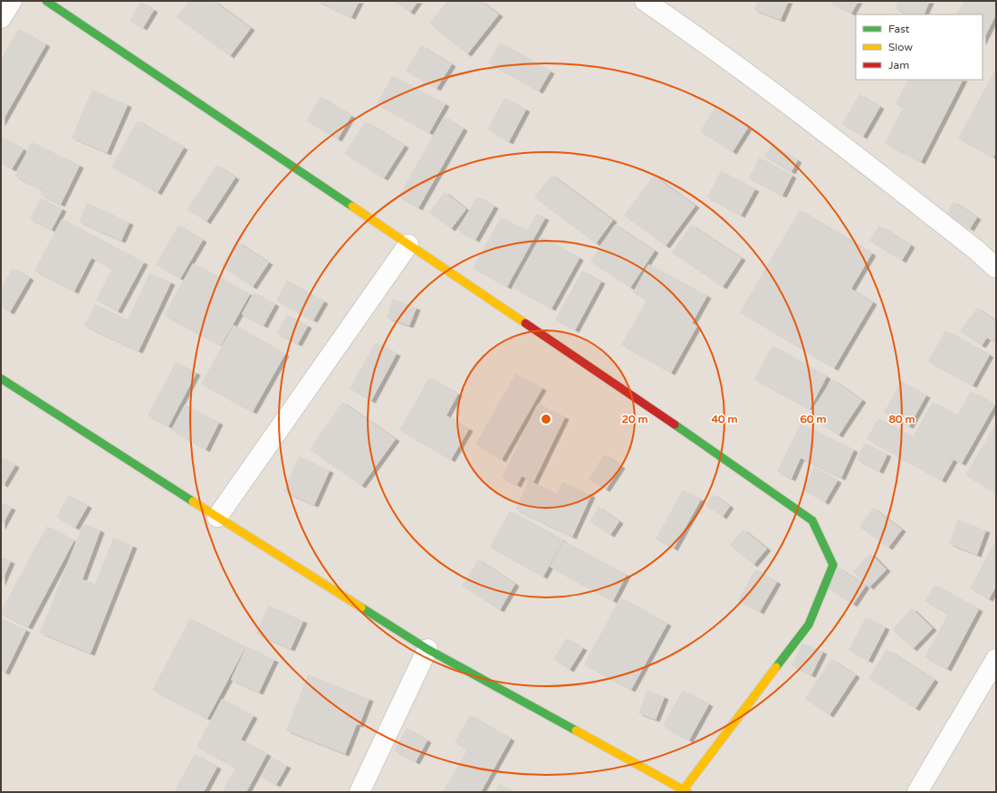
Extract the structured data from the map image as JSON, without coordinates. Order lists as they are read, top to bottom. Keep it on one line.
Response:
{"legend":["Fast","Slow","Jam"],"rings":["20 m","40 m","60 m","80 m"]}
